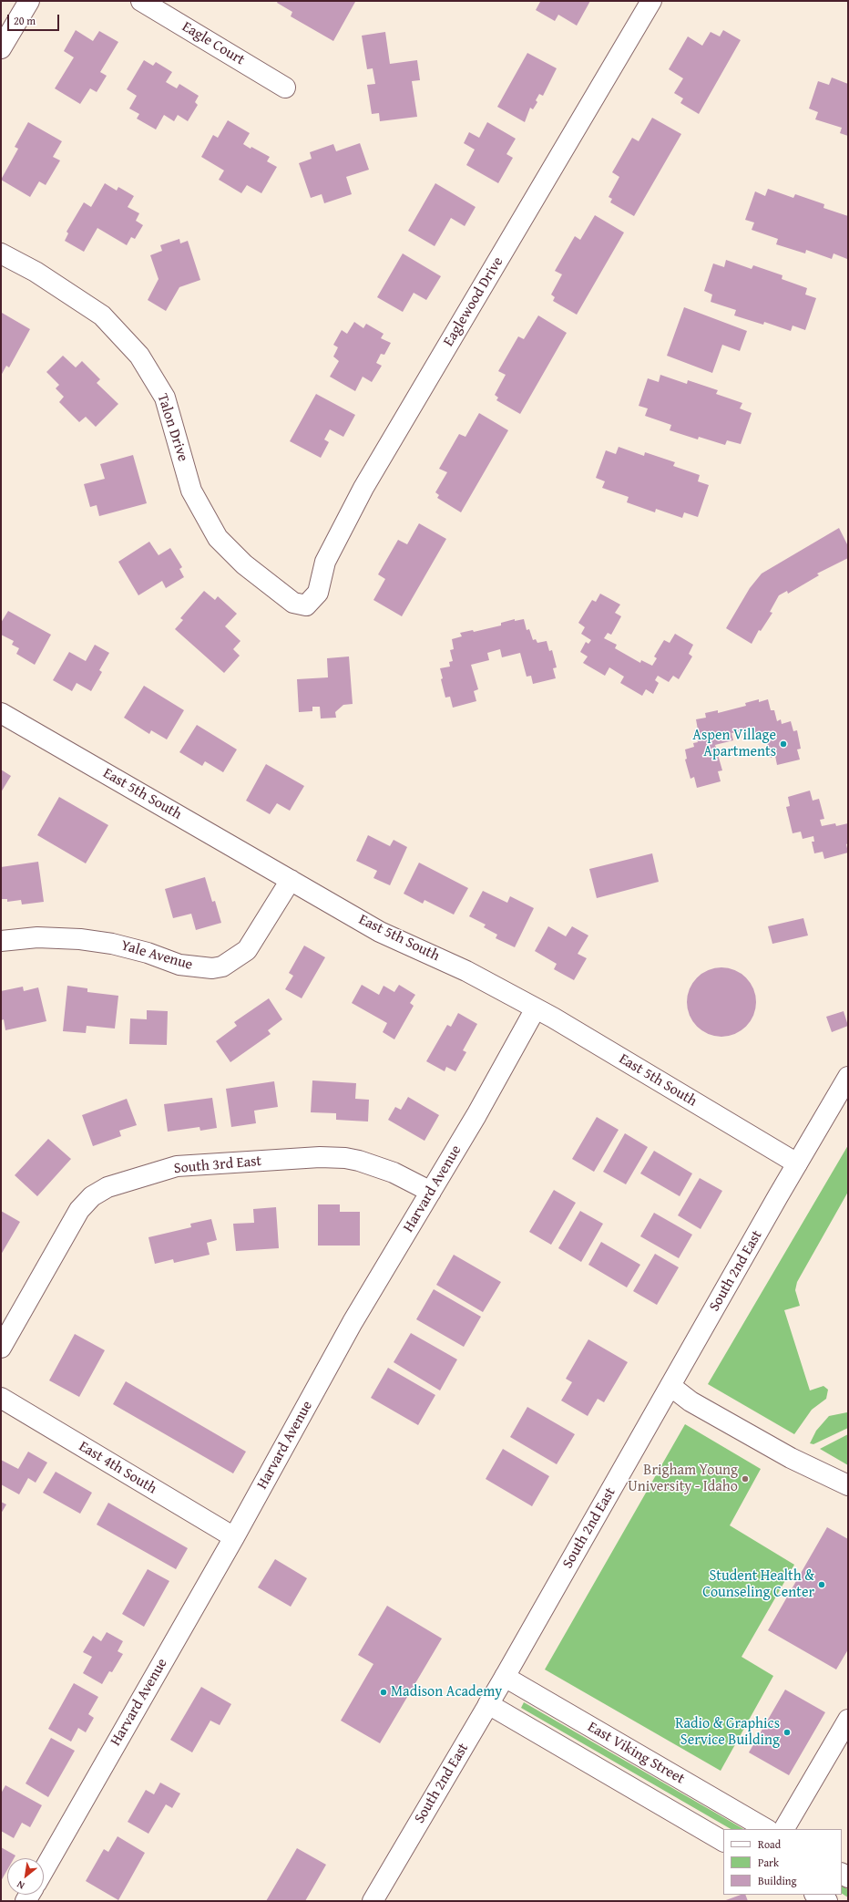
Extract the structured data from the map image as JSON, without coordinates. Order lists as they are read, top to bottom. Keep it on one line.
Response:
{"streets":{"street":["Eagle Court","Eaglewood Drive","Talon Drive","East 5th South","Yale Avenue","South 3rd East","Harvard Avenue","South 2nd East","East 4th South","East Viking Street"]},"crossings":[["Eaglewood Drive","Talon Drive"],["East 5th South","Yale Avenue"],["East 5th South","Harvard Avenue"],["East 5th South","South 2nd East"],["South 3rd East","Harvard Avenue"],["Harvard Avenue","East 4th South"],["South 2nd East","East Viking Street"]],"places":["Aspen Village Apartments","Brigham Young University - Idaho","Student Health & Counseling Center","Madison Academy","Radio & Graphics Service Building"],"legend":["Road","Park","Building"],"scale_bar":"20 m","north":"bottom left"}
